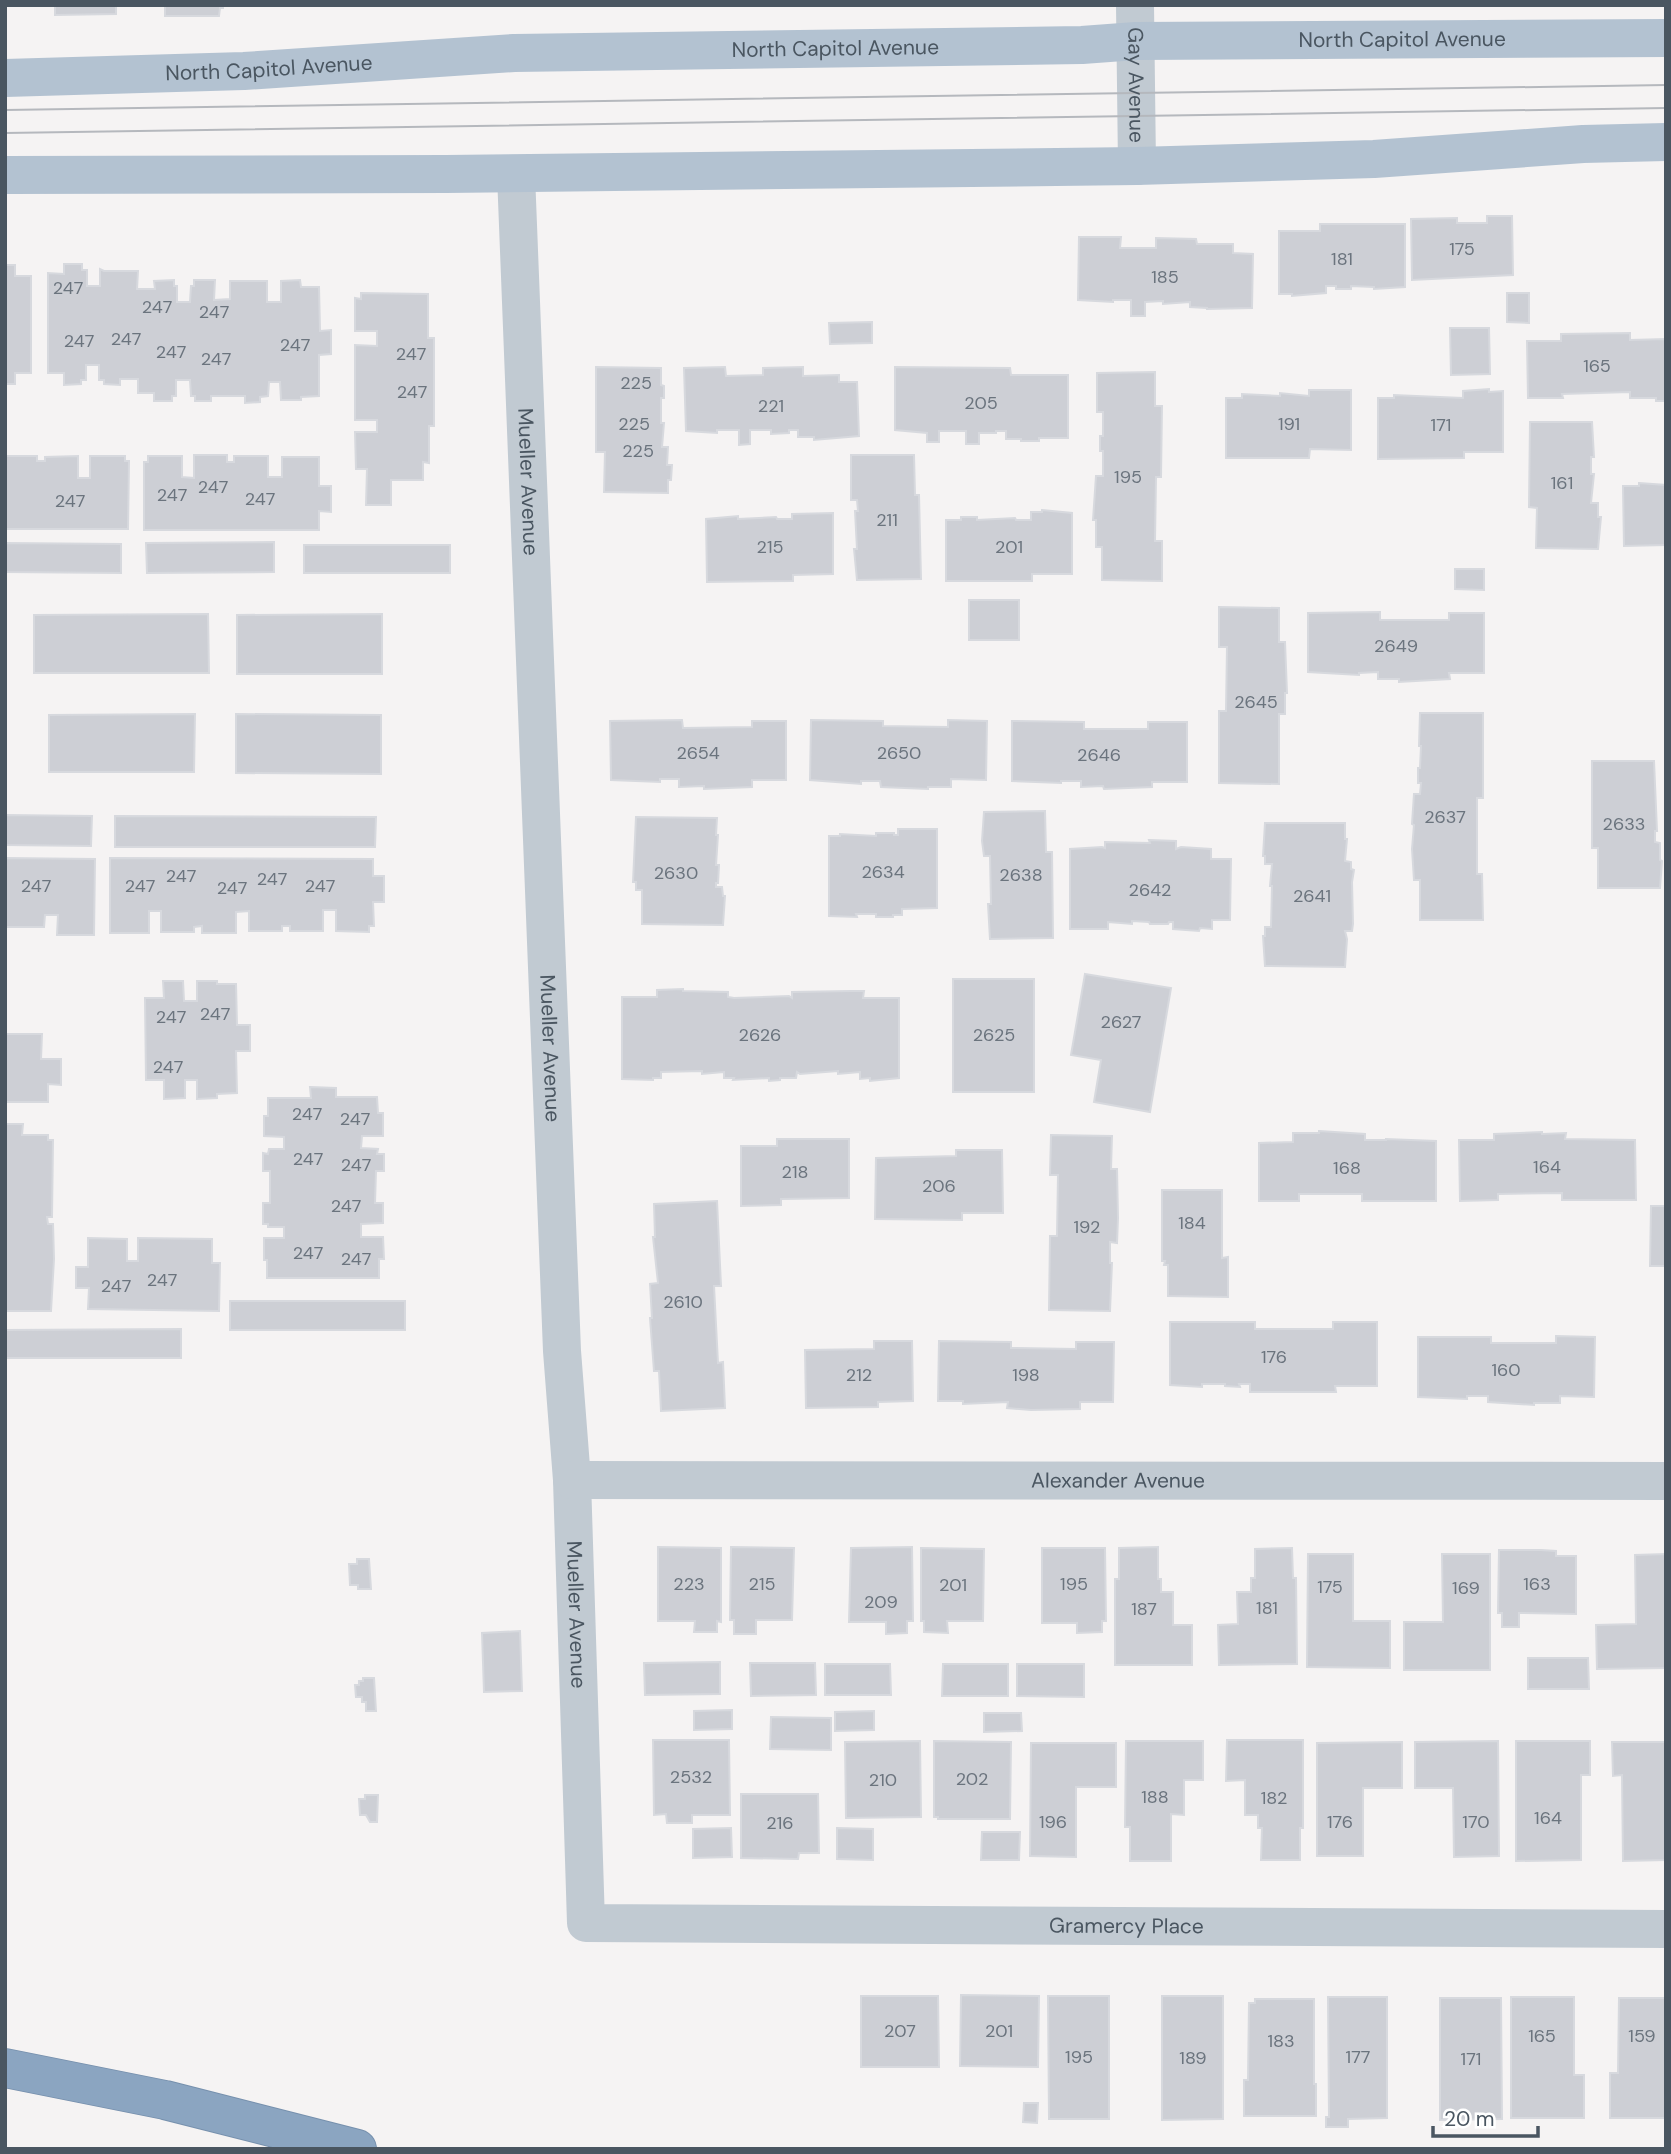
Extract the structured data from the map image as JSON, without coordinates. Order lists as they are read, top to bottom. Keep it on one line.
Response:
{"streets":{"main road":["North Capitol Avenue"],"street":["Gay Avenue","Mueller Avenue","Alexander Avenue","Gramercy Place"]},"crossings":[["North Capitol Avenue","Gay Avenue"],["Mueller Avenue","Alexander Avenue"],["Mueller Avenue","Gramercy Place"]],"house_numbers":["175","181","185","247","247","247","247","247","247","247","247","247","165","225","247","205","221","225","191","171","225","195","161","247","247","247","247","211","215","201","2649","2645","2654","2650","2646","2637","2633","2634","2630","2638","247","247","247","247","247","247","2642","2641","247","247","2627","2626","2625","247","247","247","247","247","164","168","218","206","247","184","192","247","247","247","247","2610","176","160","212","198","223","215","195","163","201","175","169","209","181","187","2532","202","210","188","182","164","196","176","170","216","207","201","165","159","183","195","177","189","171"],"scale_bar":"20 m"}
